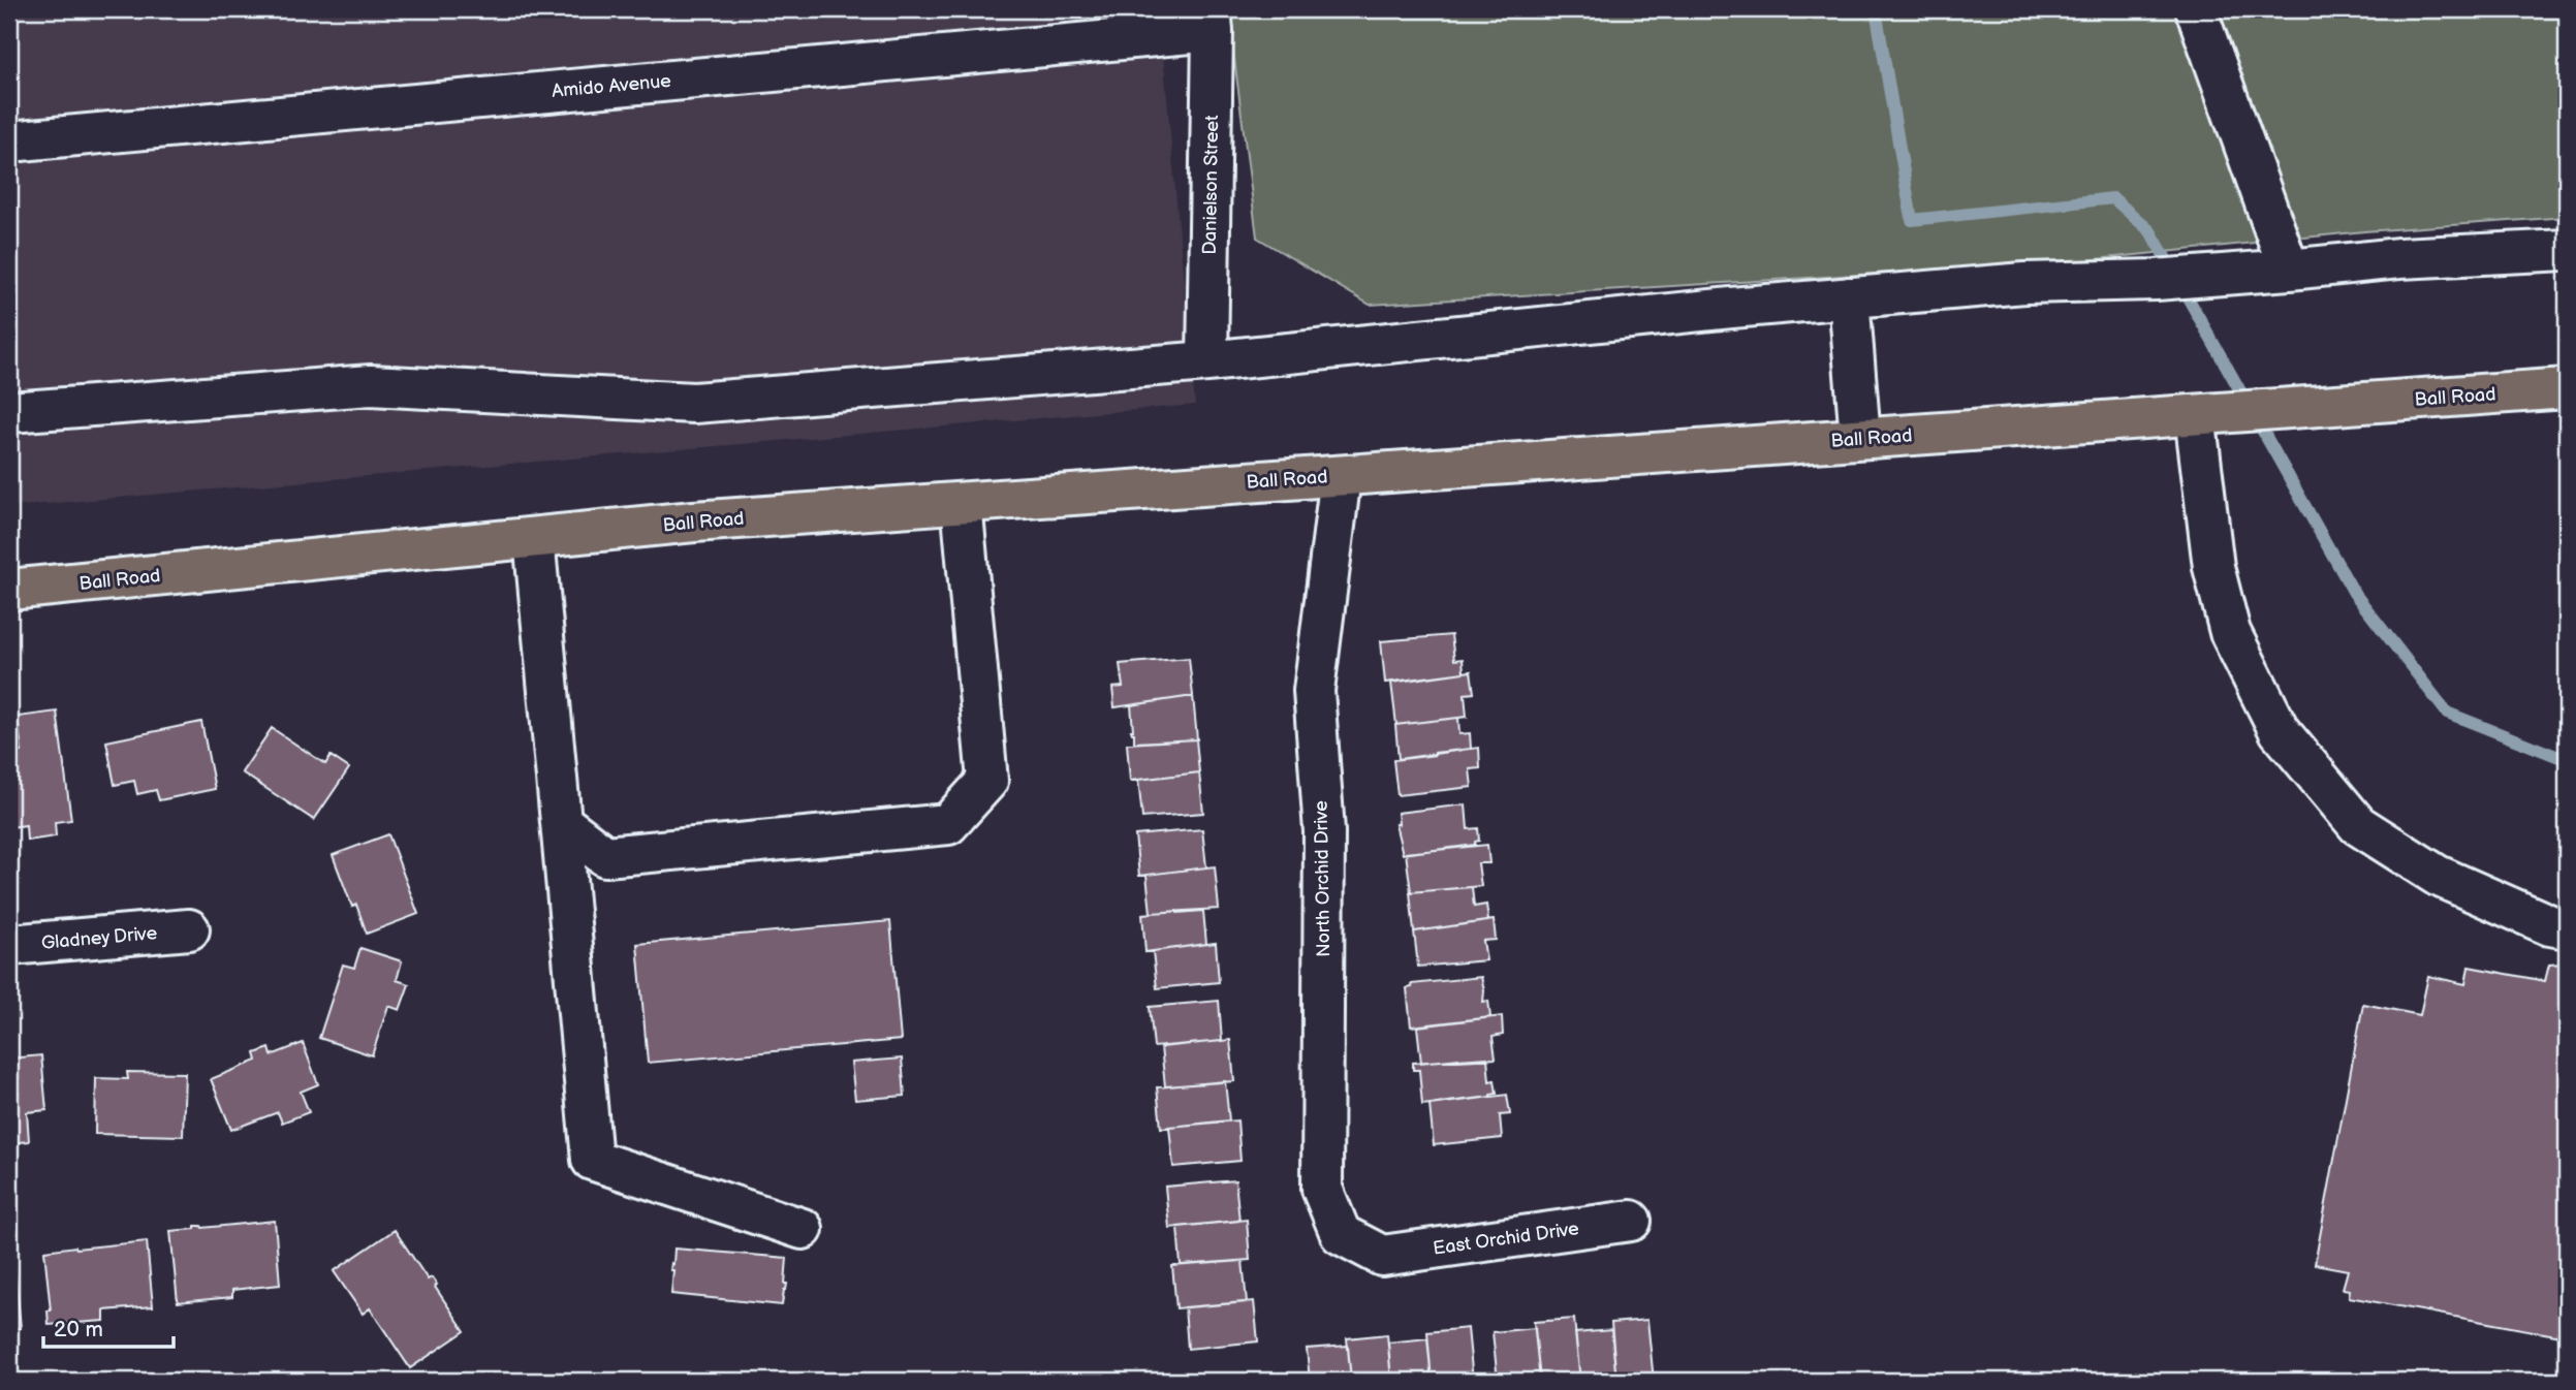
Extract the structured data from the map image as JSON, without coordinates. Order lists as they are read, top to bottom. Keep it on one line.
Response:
{"streets":{"main road":["Ball Road"],"street":["Amido Avenue","Danielson Street","North Orchid Drive","Gladney Drive","East Orchid Drive"]},"crossings":[["Amido Avenue","Danielson Street"],["Ball Road","North Orchid Drive"],["North Orchid Drive","East Orchid Drive"]],"scale_bar":"20 m"}
